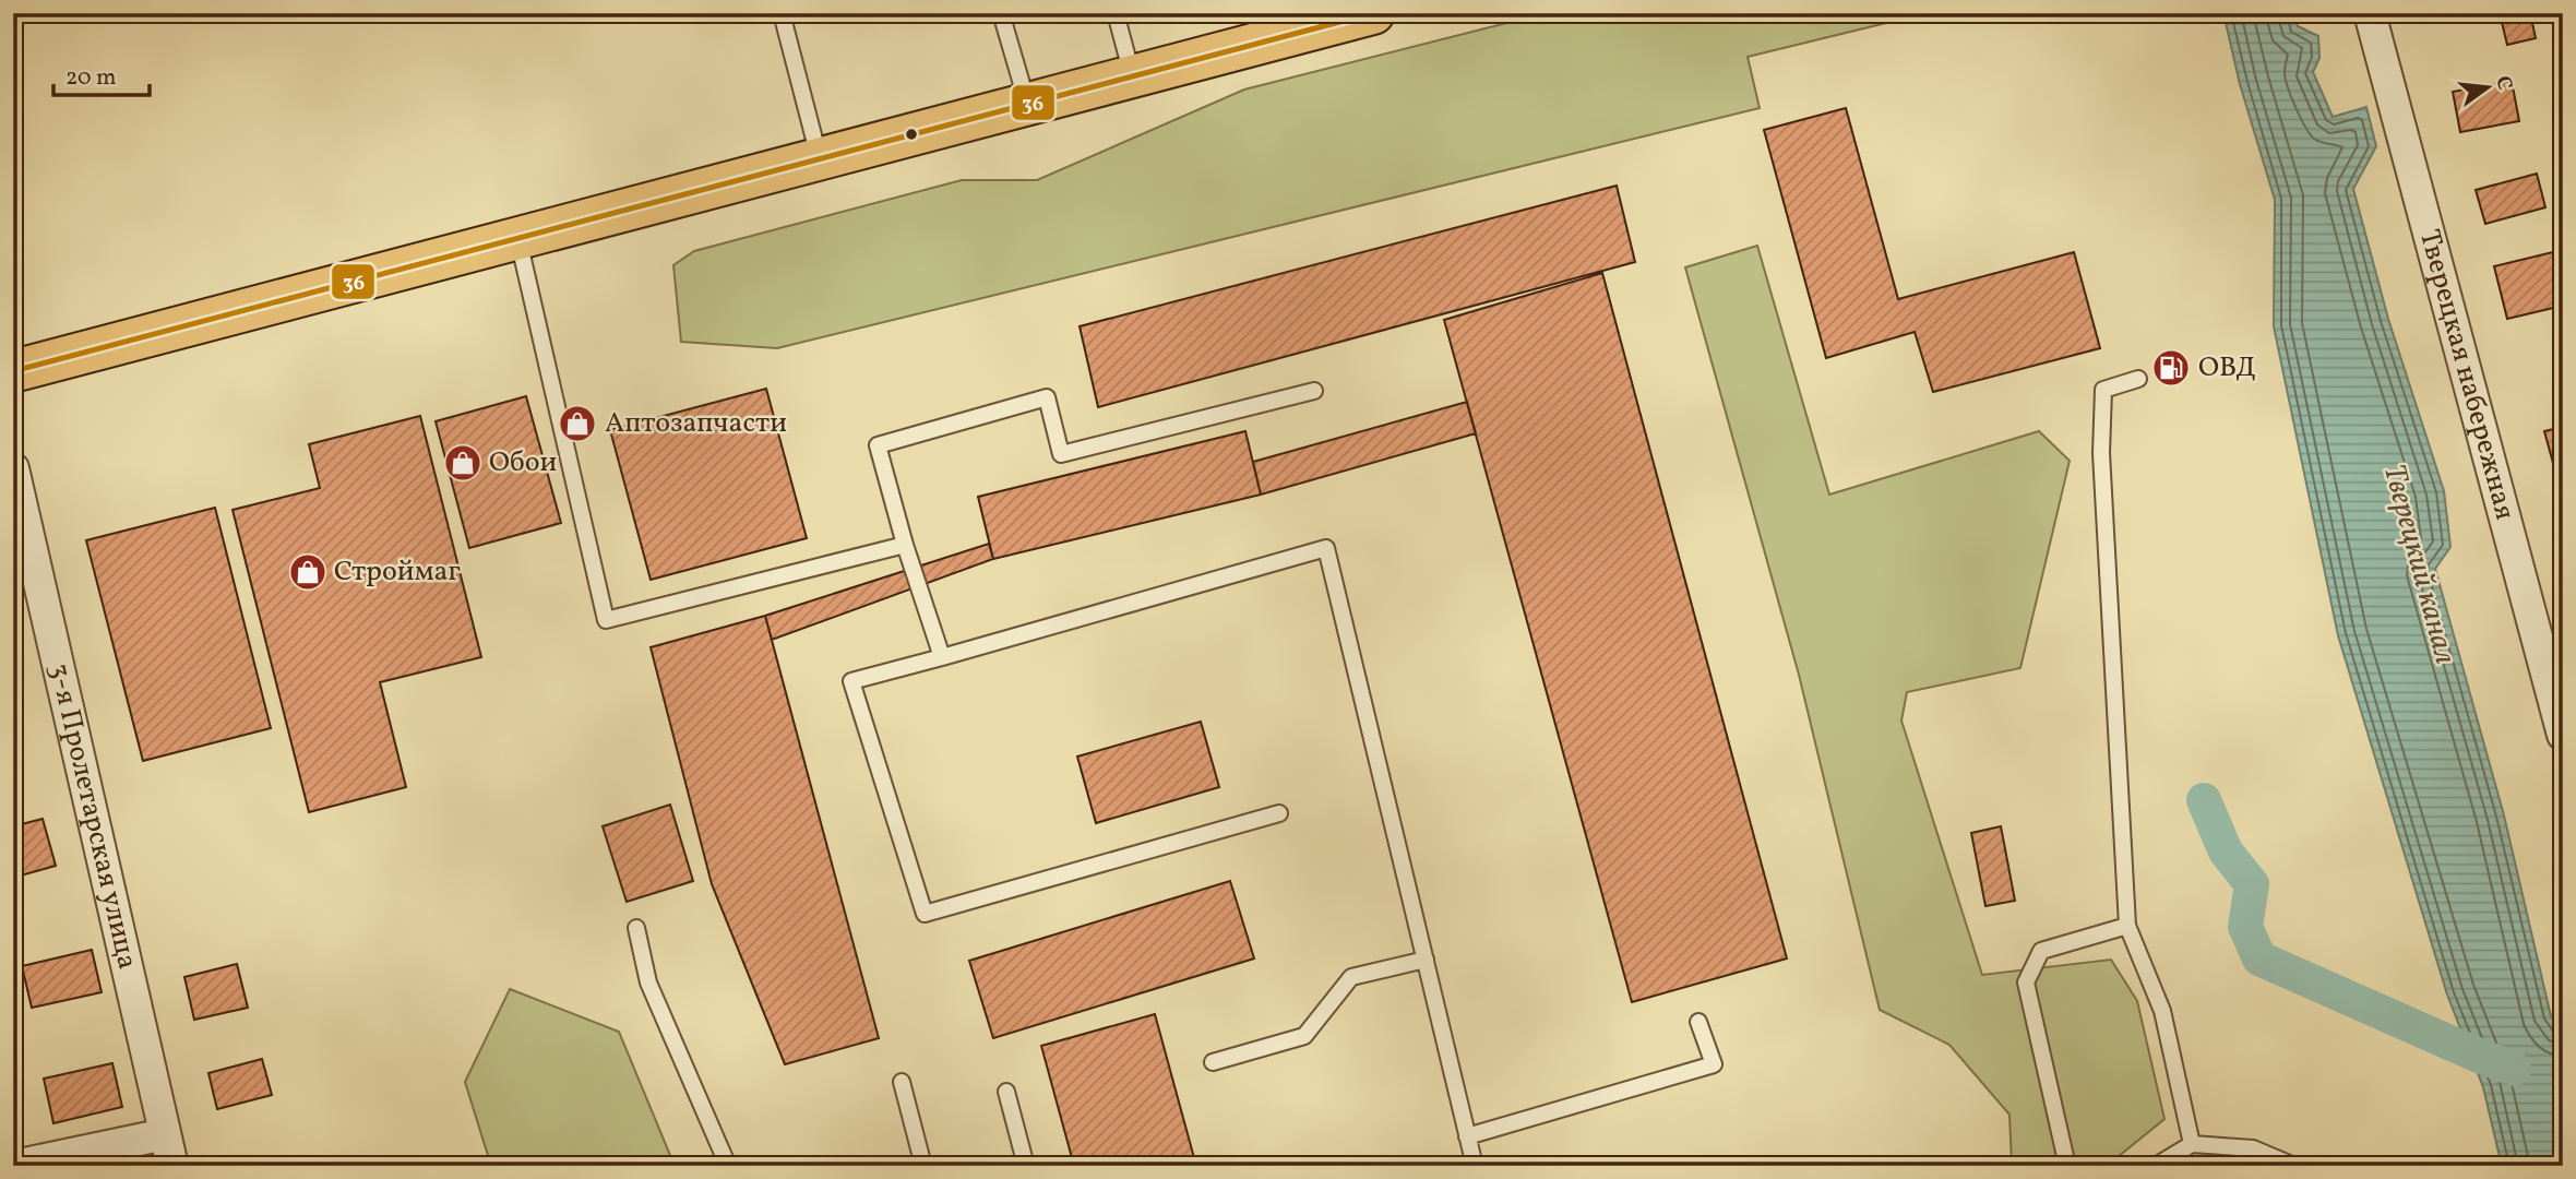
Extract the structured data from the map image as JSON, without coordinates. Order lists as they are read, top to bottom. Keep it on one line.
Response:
{"streets":{"street":["Тверецкая набережная","3-я Пролетарская улица"]},"water":["Тверецкий канал"],"places":{"fuel station":["ОВД"],"shop":["Аптозапчасти","Обои","Строймаг"]},"lines":["transit line 36"],"scale_bar":"20 m","north":"right"}
